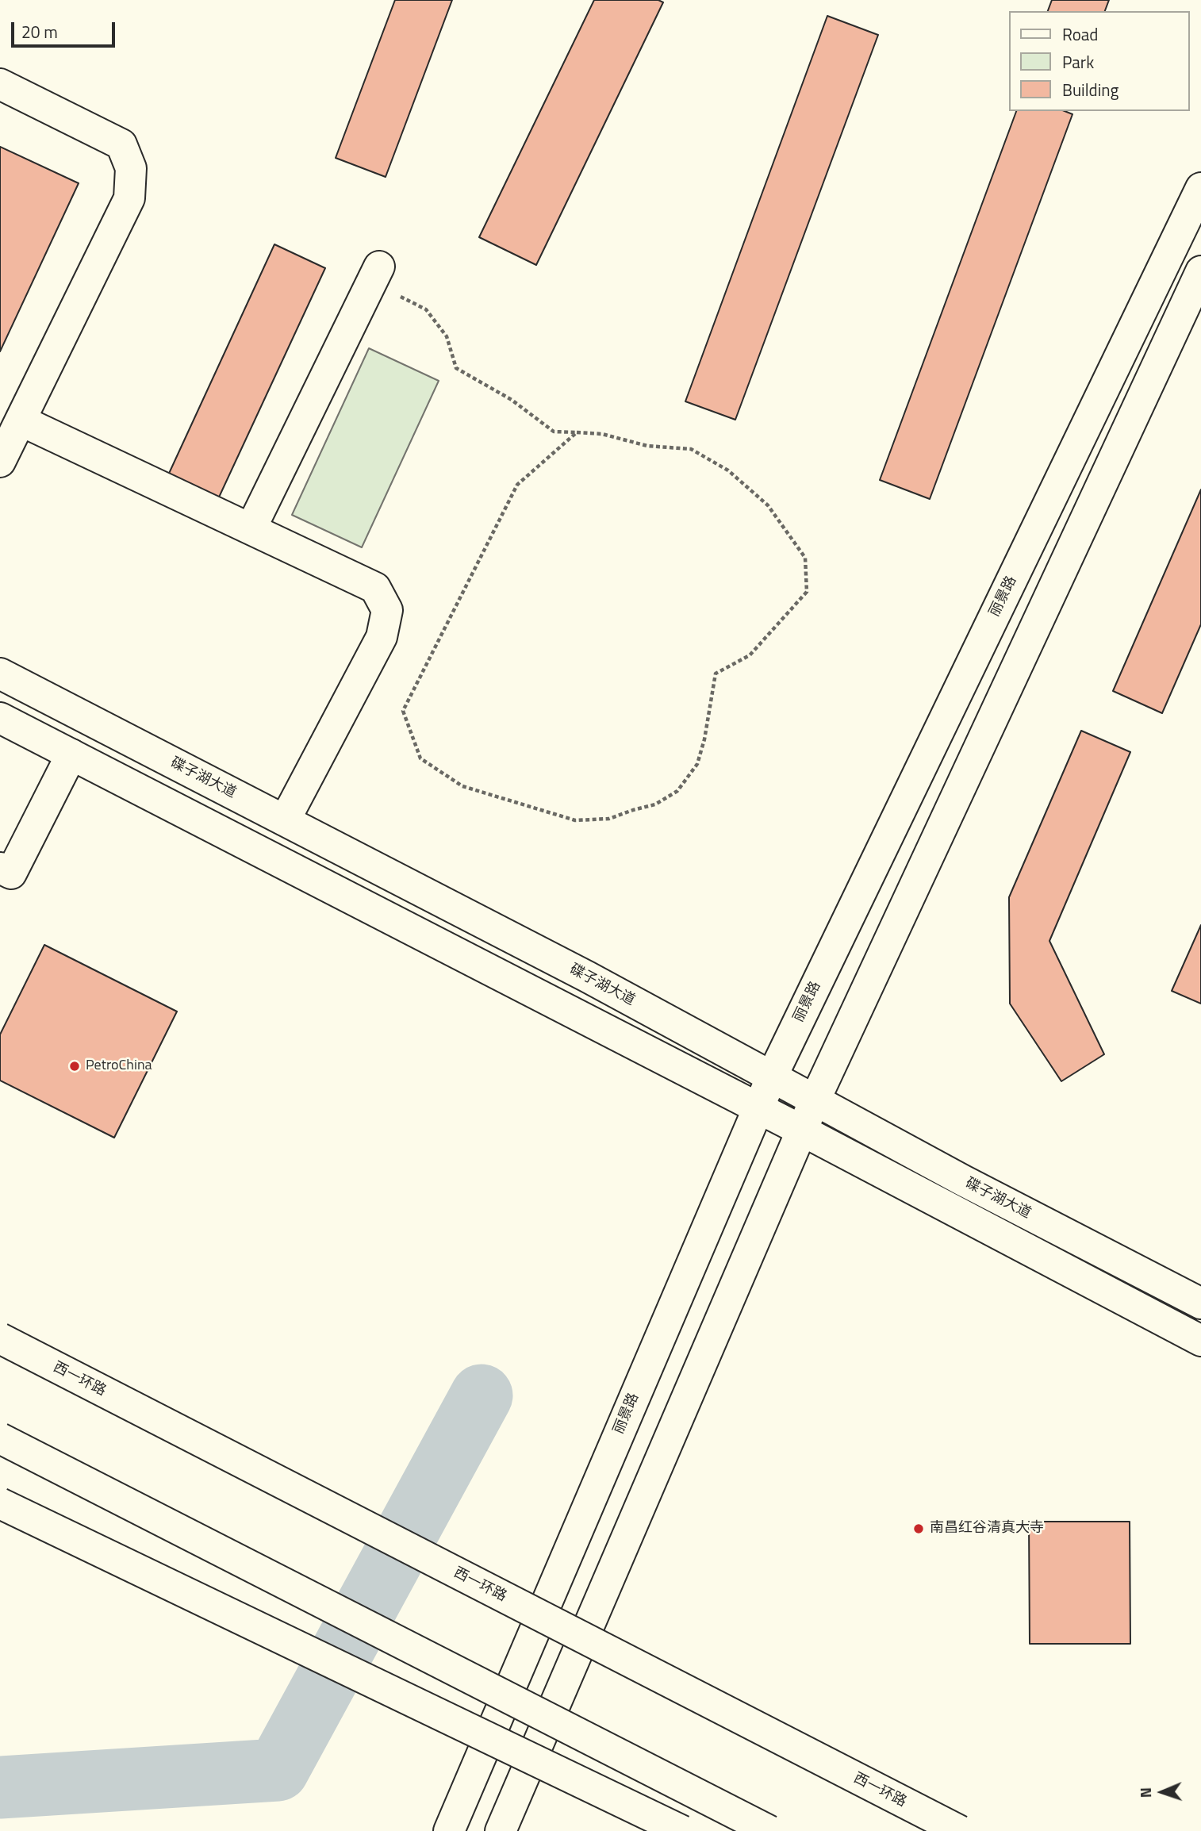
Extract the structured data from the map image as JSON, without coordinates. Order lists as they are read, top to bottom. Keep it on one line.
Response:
{"streets":{"main road":["丽景路","碟子湖大道","西一环路"]},"crossings":[["丽景路","碟子湖大道"]],"places":["PetroChina","南昌红谷清真大寺"],"legend":["Road","Park","Building"],"scale_bar":"20 m","north":"left"}
